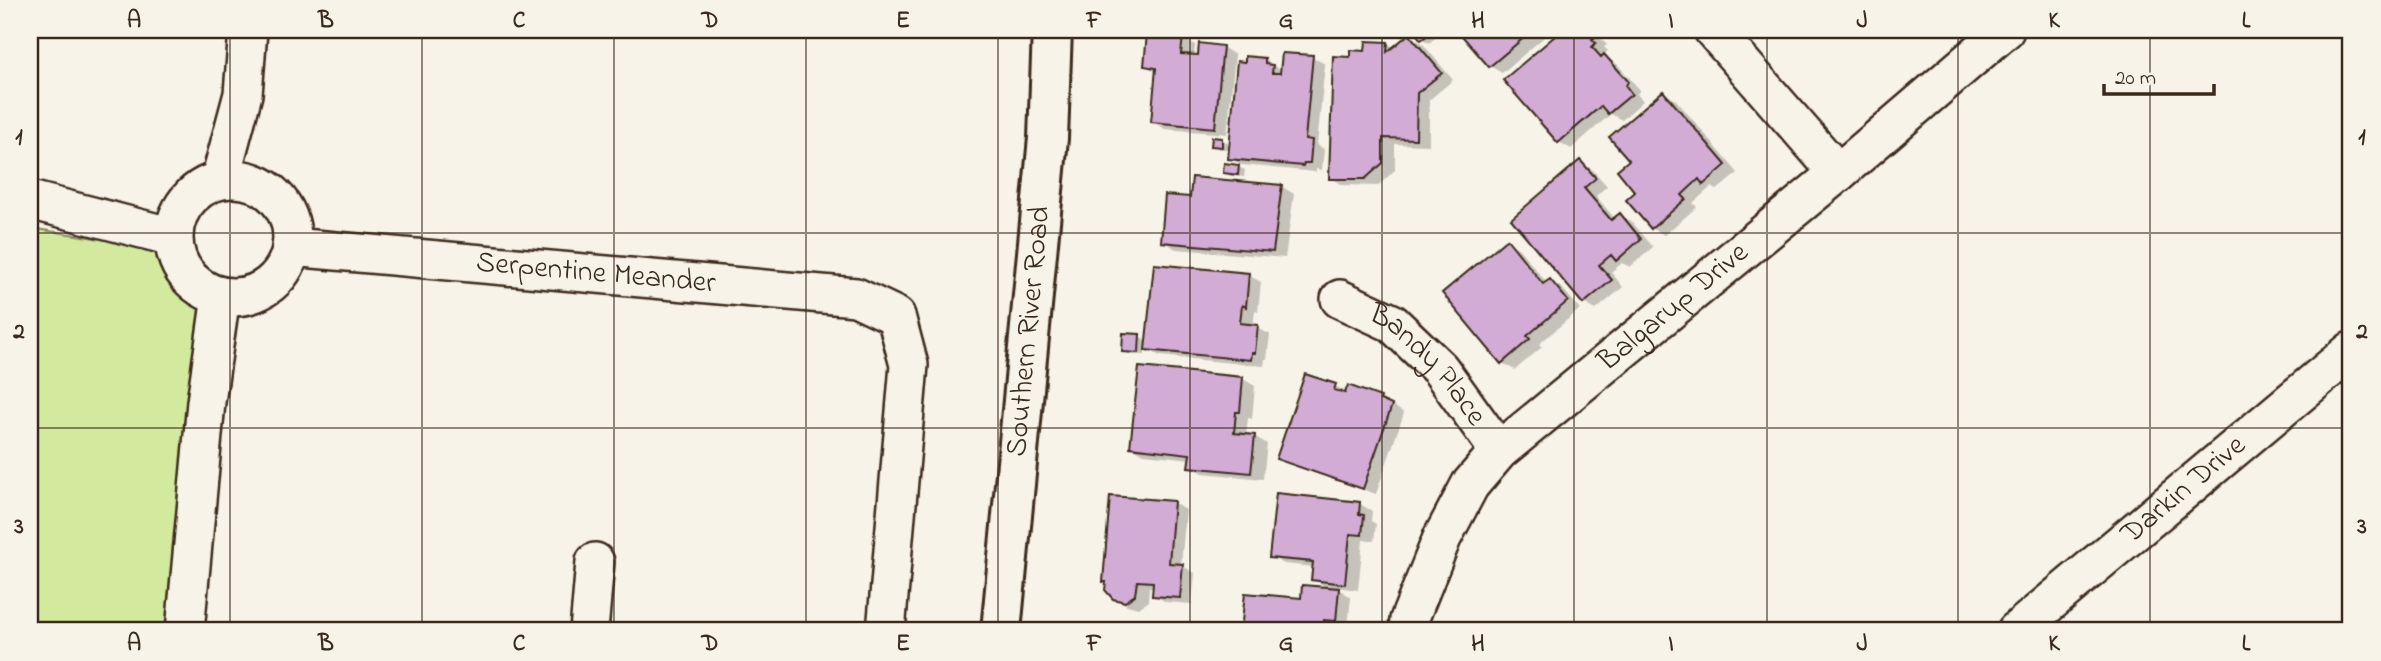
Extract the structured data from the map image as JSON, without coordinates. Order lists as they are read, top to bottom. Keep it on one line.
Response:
{"streets":{"main road":["Southern River Road"],"street":["Serpentine Meander","Balgarup Drive","Bandy Place","Darkin Drive"]},"crossings":[["Balgarup Drive","Bandy Place"]],"scale_bar":"20 m","grid":{"columns":["A","B","C","D","E","F","G","H","I","J","K","L"],"rows":["1","2","3"]}}
